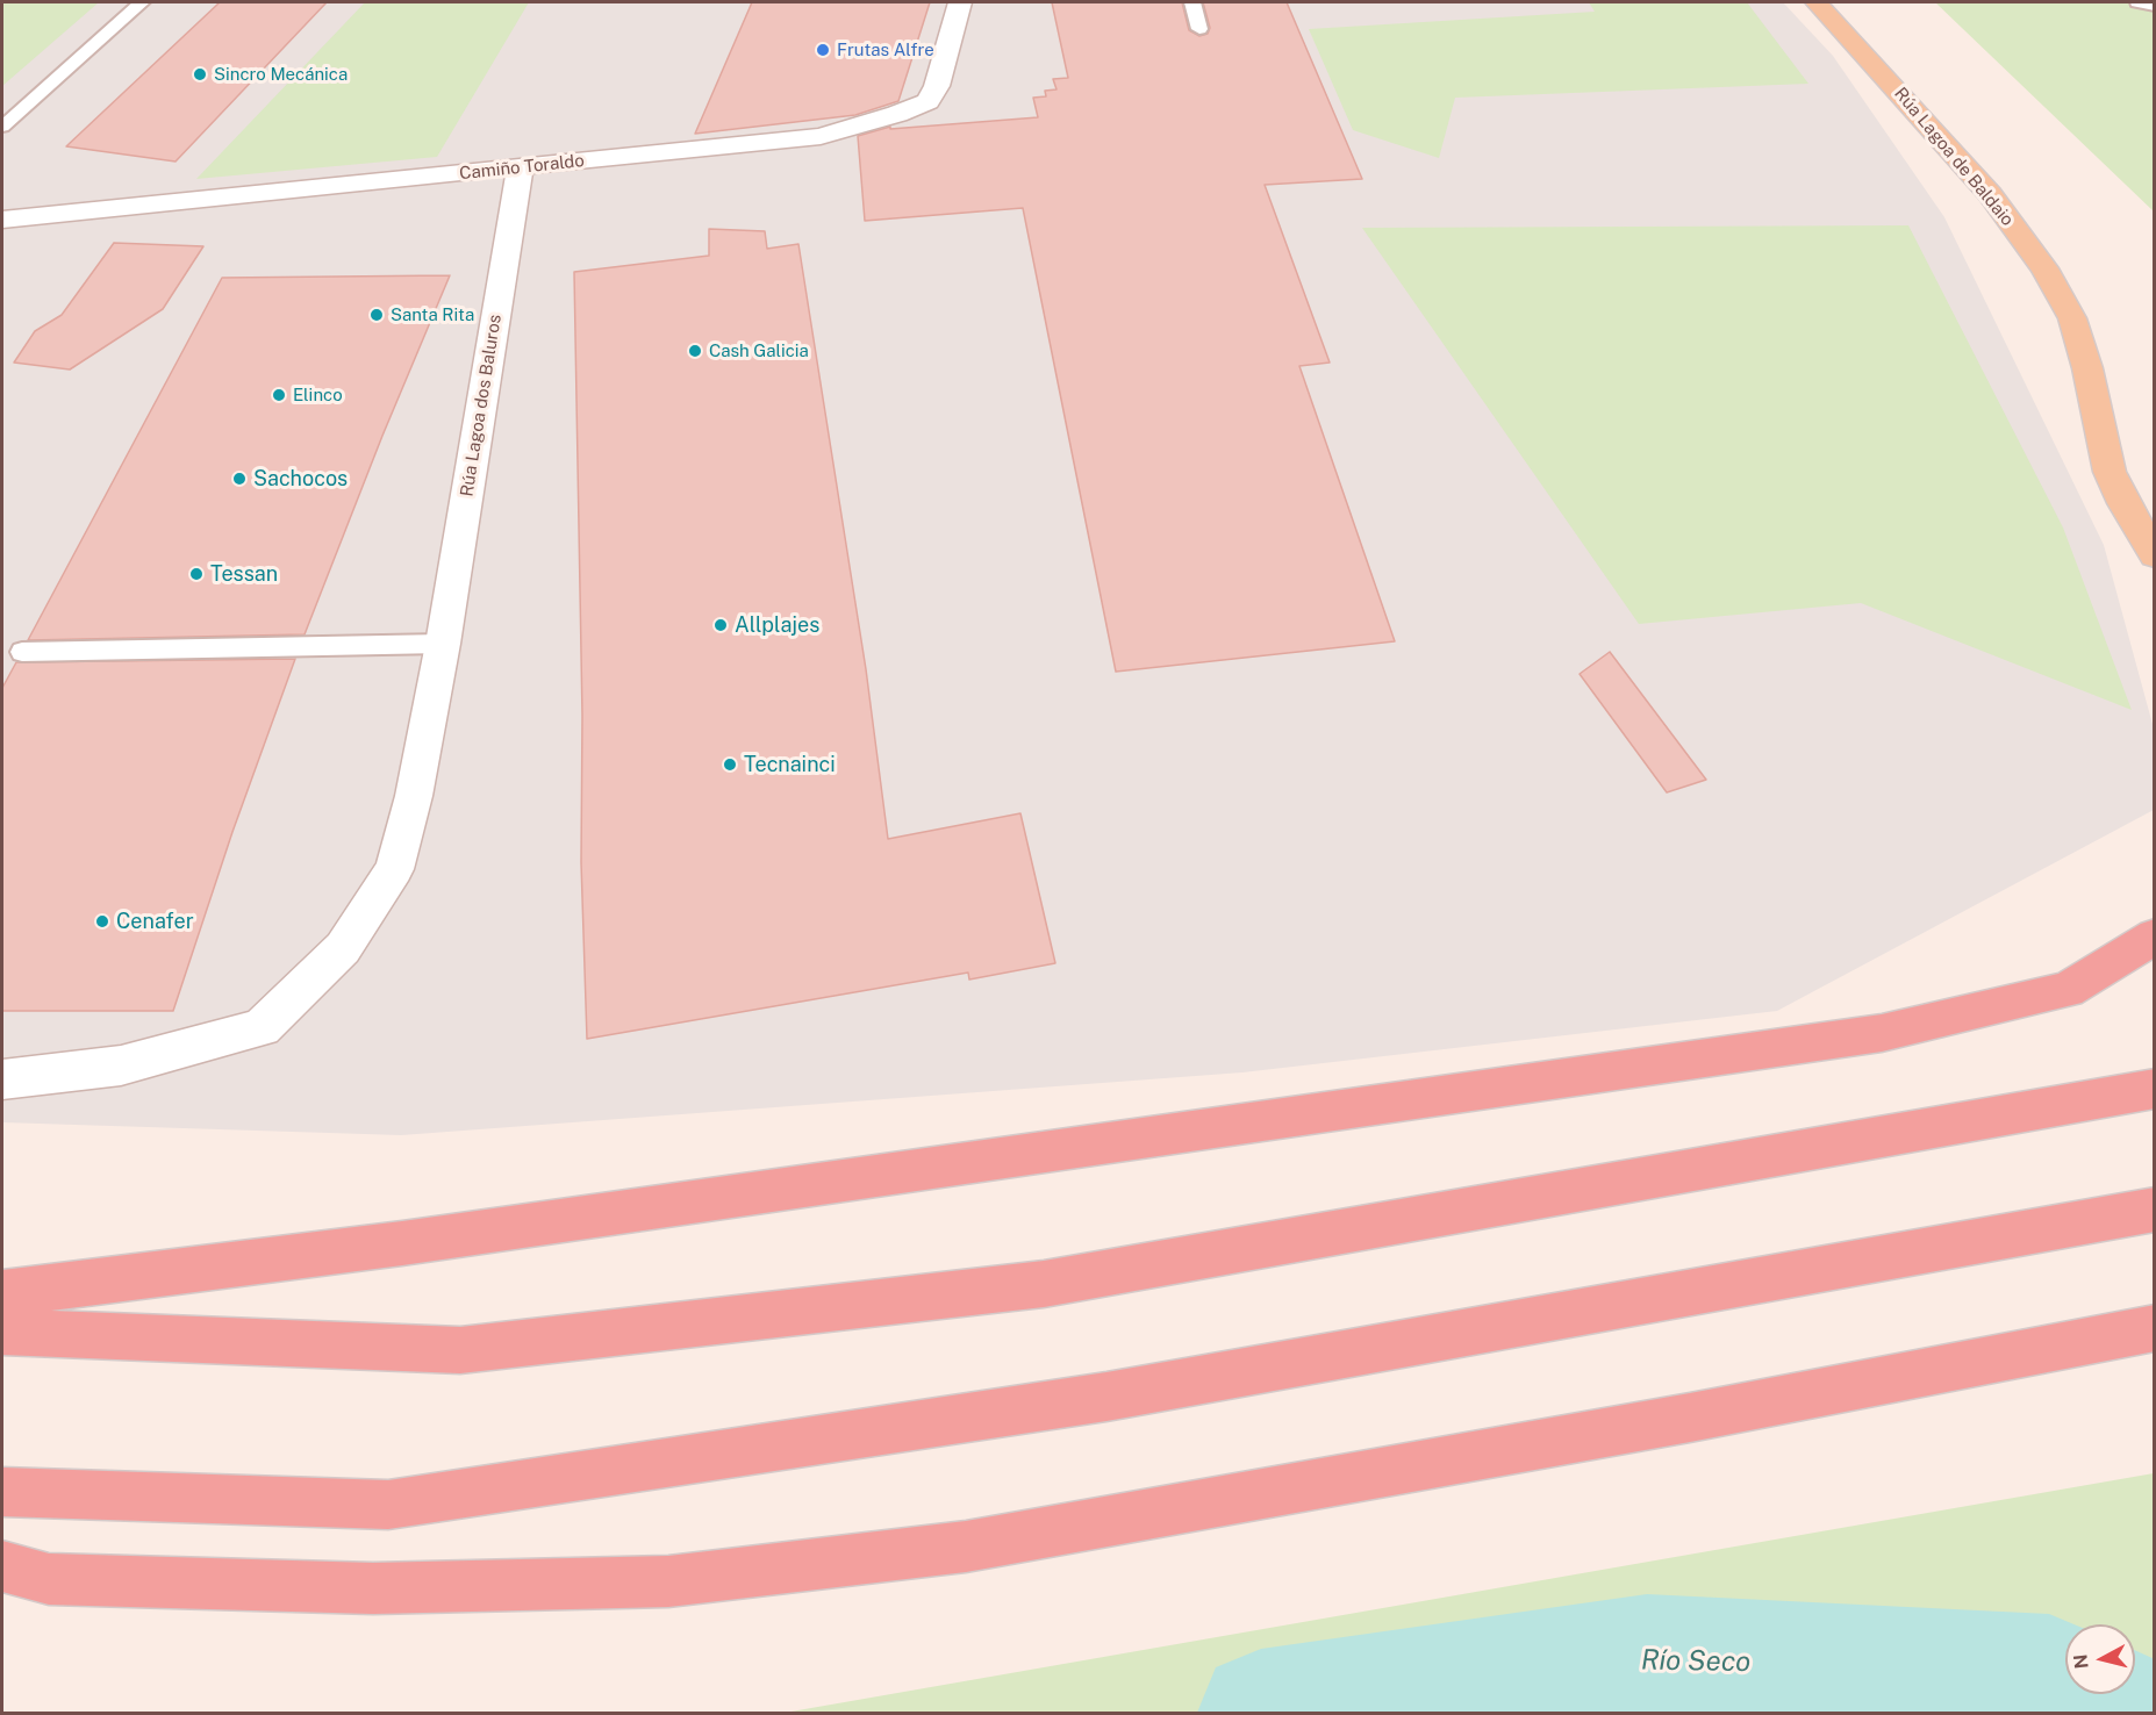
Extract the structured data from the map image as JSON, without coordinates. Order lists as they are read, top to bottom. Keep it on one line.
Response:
{"streets":{"main road":["Rúa Lagoa de Baldaio"],"street":["Camiño Toraldo","Rúa Lagoa dos Baluros"]},"crossings":[["Camiño Toraldo","Rúa Lagoa dos Baluros"]],"water":["Río Seco"],"places":["Frutas Alfre","Sincro Mecánica","Santa Rita","Cash Galicia","Elinco","Sachocos","Tessan","Allplajes","Tecnainci","Cenafer"],"north":"left"}
